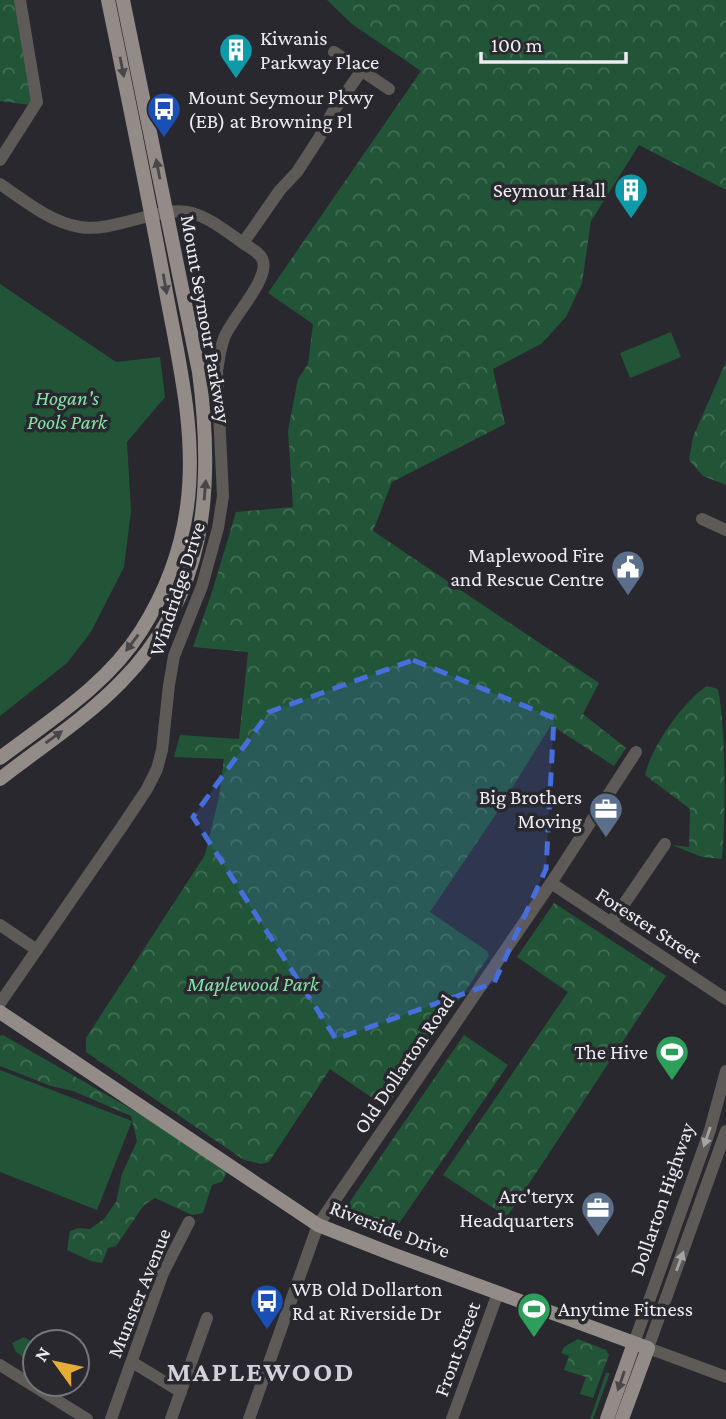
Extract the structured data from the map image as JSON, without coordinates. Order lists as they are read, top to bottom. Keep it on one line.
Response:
{"streets":{"main road":["Mount Seymour Parkway","Dollarton Highway","Riverside Drive"],"street":["Windridge Drive","Forester Street","Old Dollarton Road","Munster Avenue","Front Street"]},"crossings":[["Forester Street","Old Dollarton Road"],["Old Dollarton Road","Riverside Drive"],["Dollarton Highway","Riverside Drive"],["Riverside Drive","Front Street"]],"districts":["MAPLEWOOD"],"parks":["Hogan's Pools Park","Maplewood Park"],"places":{"building":["Kiwanis Parkway Place","Seymour Hall"],"bus stop":["Mount Seymour Pkwy (EB) at Browning Pl","WB Old Dollarton Rd at Riverside Dr"],"public building":["Maplewood Fire and Rescue Centre"],"office":["Big Brothers Moving","Arc'teryx Headquarters"],"sports":["The Hive","Anytime Fitness"]},"scale_bar":"100 m","north":"top left"}
